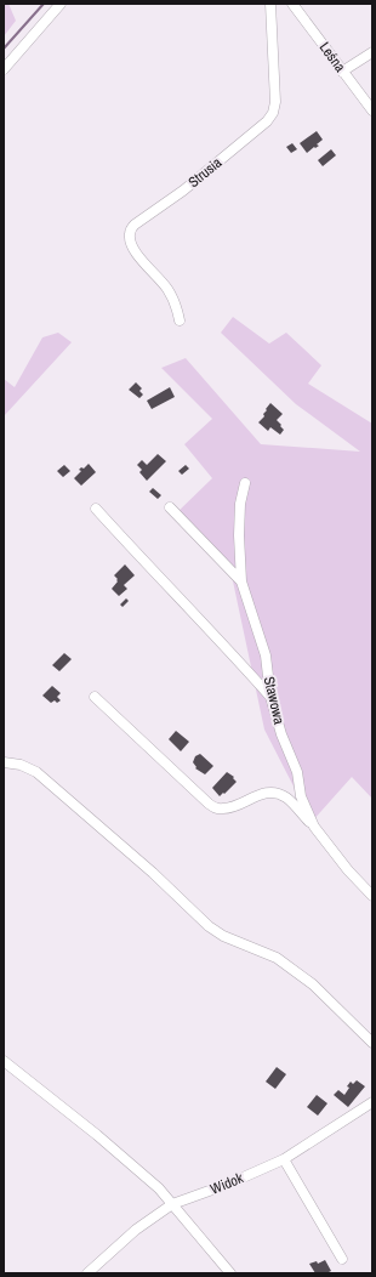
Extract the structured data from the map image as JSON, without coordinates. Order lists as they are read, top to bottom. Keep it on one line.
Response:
{"streets":{"street":["Leśna","Strusia","Stawowa","Widok"]}}
